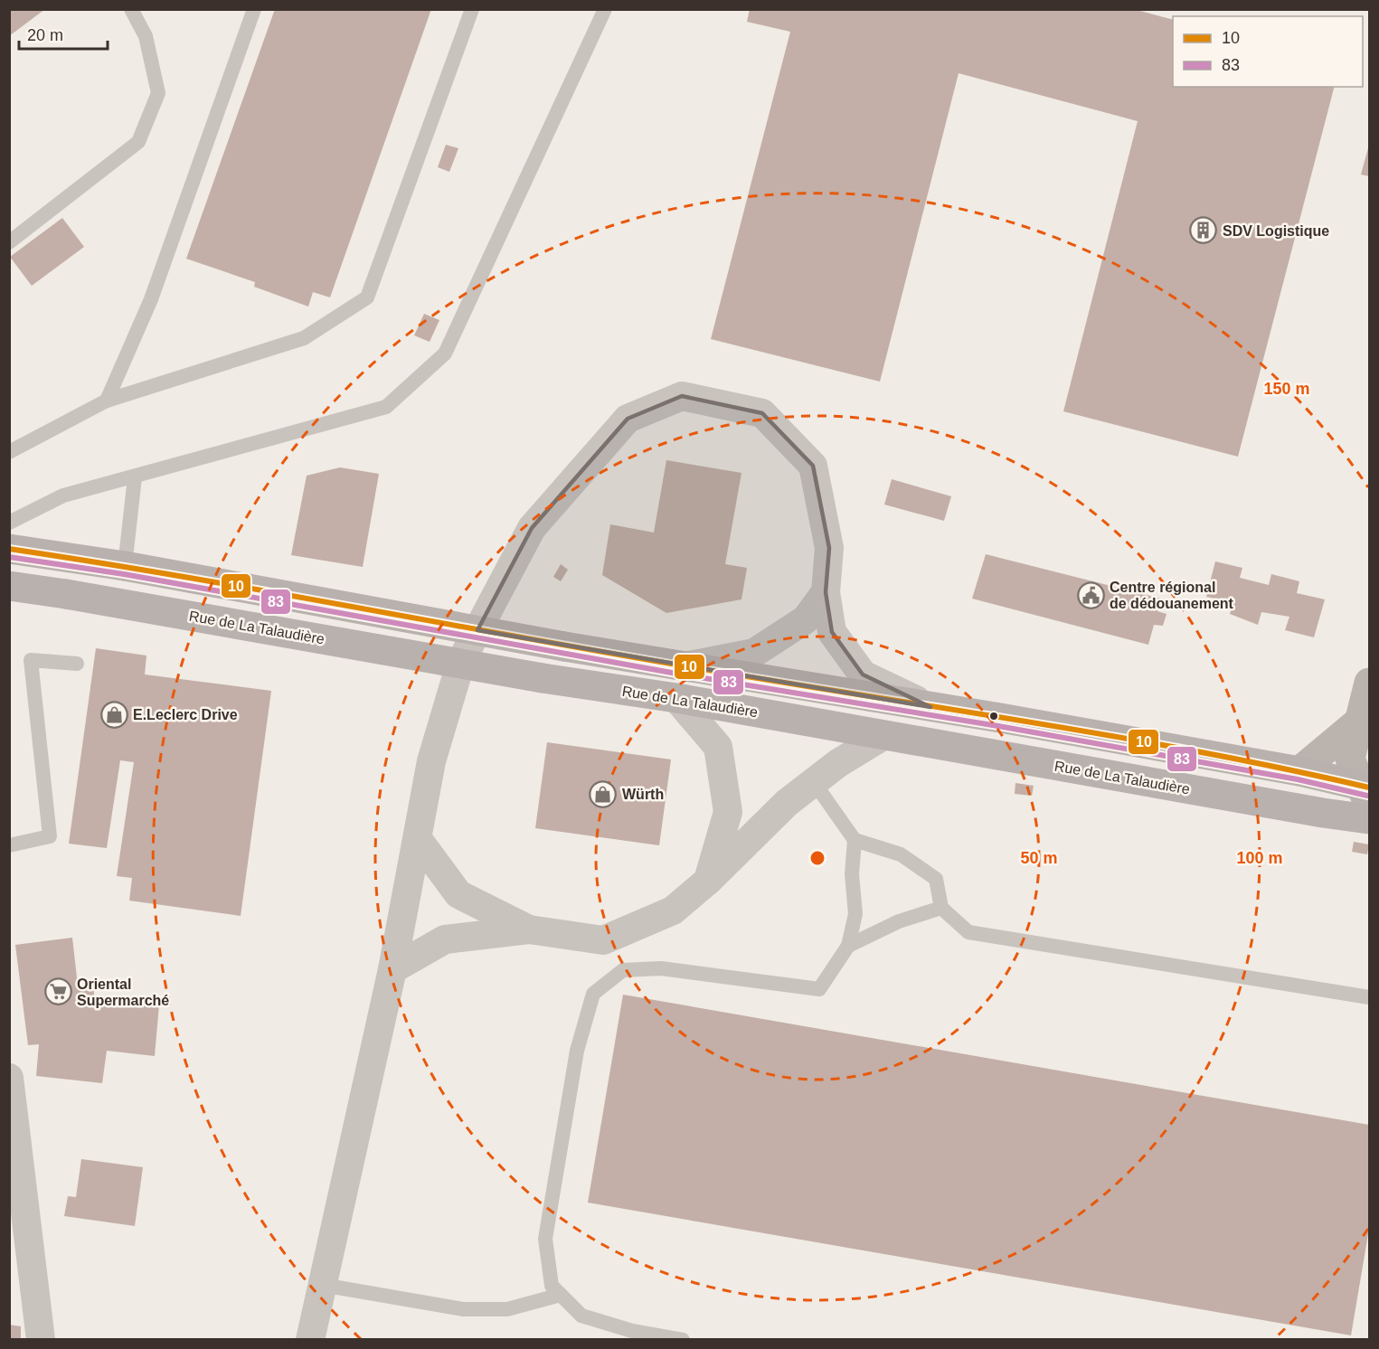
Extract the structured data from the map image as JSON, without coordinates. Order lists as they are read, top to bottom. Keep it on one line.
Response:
{"streets":{"main road":["Rue de La Talaudière"]},"places":{"building":["SDV Logistique"],"public building":["Centre régional de dédouanement"],"shop":["E.Leclerc Drive","Würth"],"supermarket":["Oriental Supermarché"]},"lines":["transit line 10","transit line 83"],"legend":["10","83"],"scale_bar":"20 m","rings":["150 m","50 m","100 m"]}
